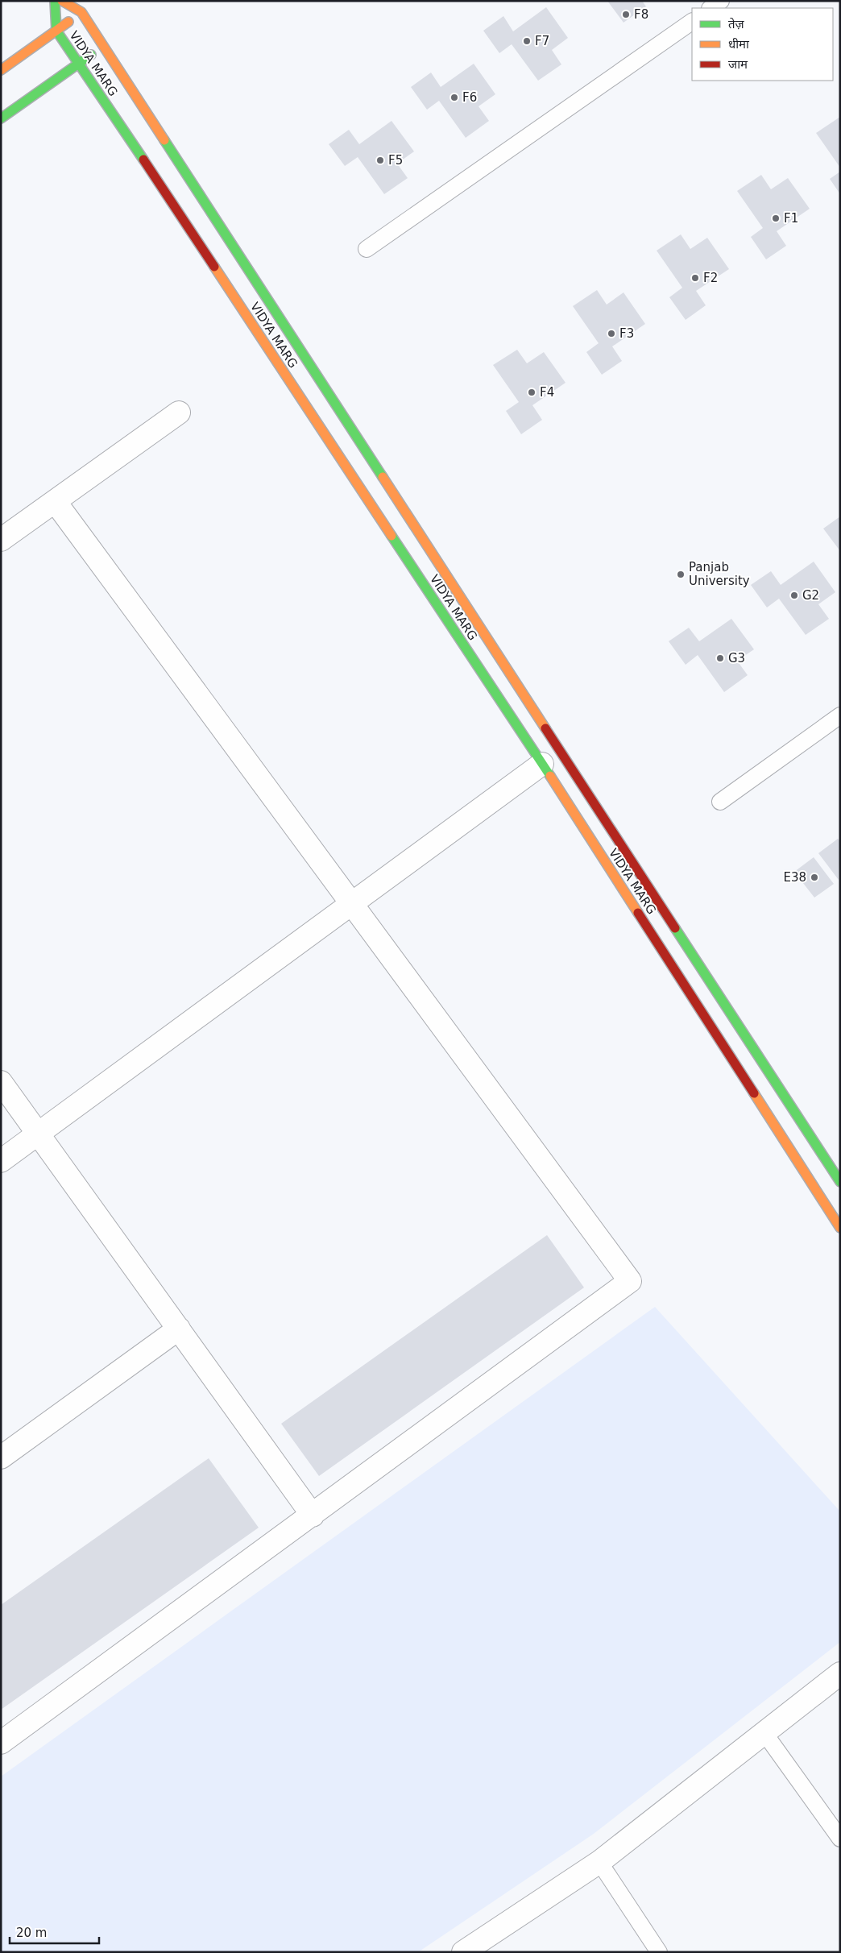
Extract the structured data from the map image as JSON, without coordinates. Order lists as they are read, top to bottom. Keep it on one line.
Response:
{"streets":{"main road":["VIDYA MARG"]},"places":["F8","F7","F6","F5","F1","F2","F3","F4","Panjab University","G2","G3","E38"],"legend":["तेज़","धीमा","जाम"],"scale_bar":"20 m"}
